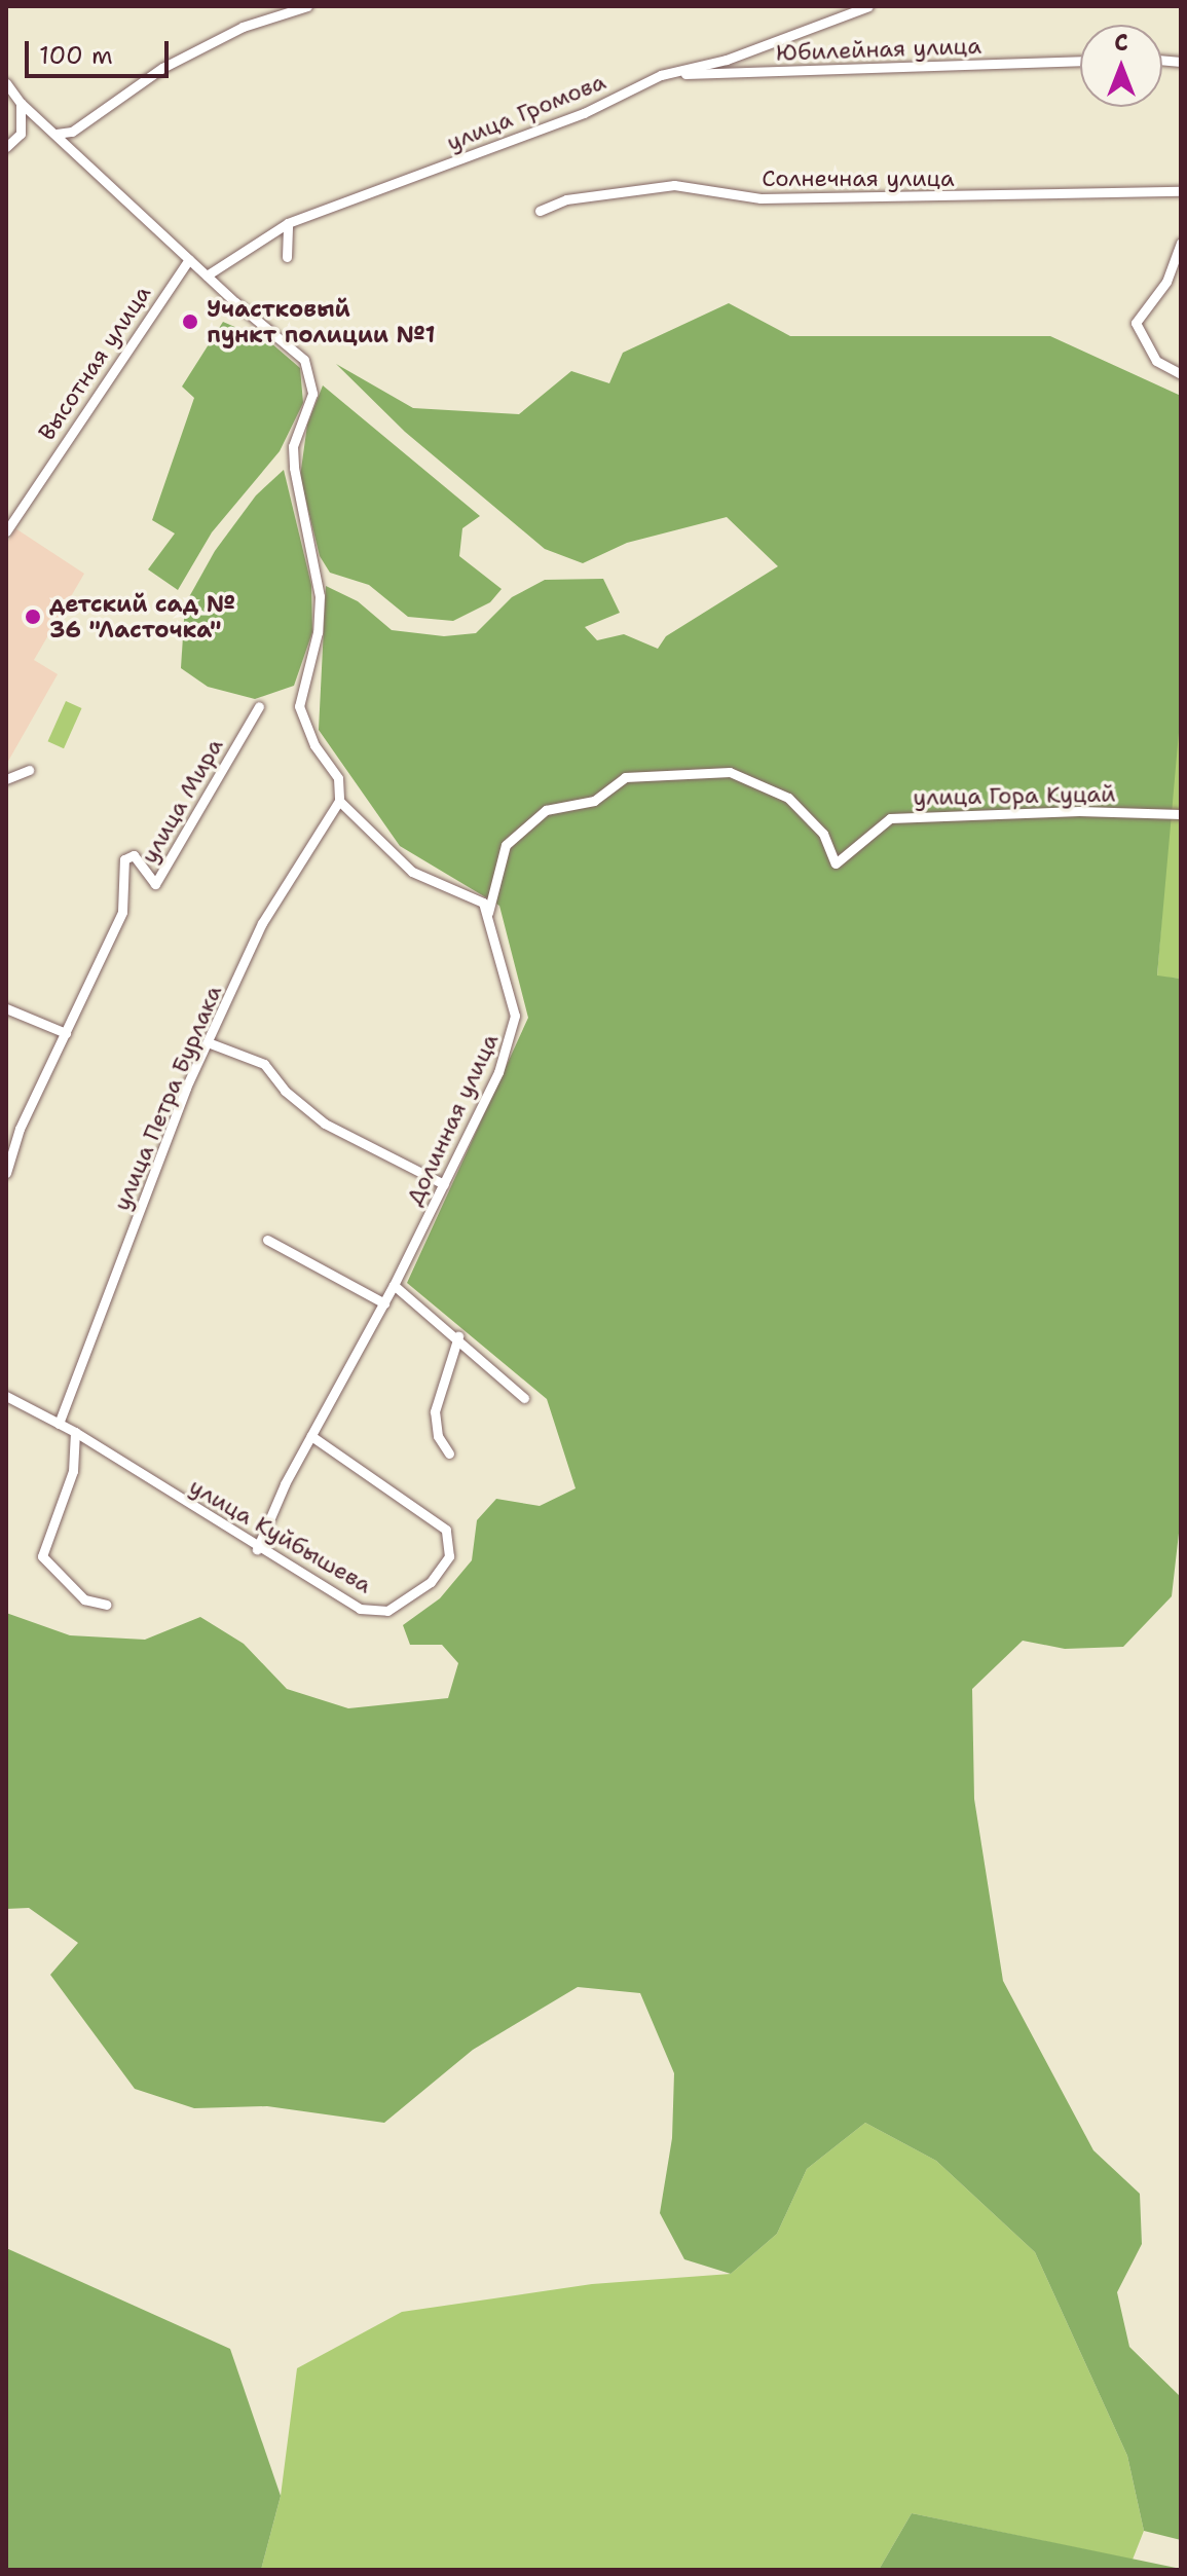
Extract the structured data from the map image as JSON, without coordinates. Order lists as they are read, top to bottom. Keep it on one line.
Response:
{"streets":{"street":["Юбилейная улица","улица Громова","Солнечная улица","Высотная улица","улица Гора Куцай","улица Мира","улица Петра Бурлака","Долинная улица","улица Куйбышева"]},"crossings":[["Юбилейная улица","улица Громова"],["улица Гора Куцай","Долинная улица"],["улица Петра Бурлака","улица Куйбышева"],["Долинная улица","улица Куйбышева"]],"places":["Участковый пункт полиции №1","детский сад № 36 \"Ласточка\""],"scale_bar":"100 m","north":"top"}
